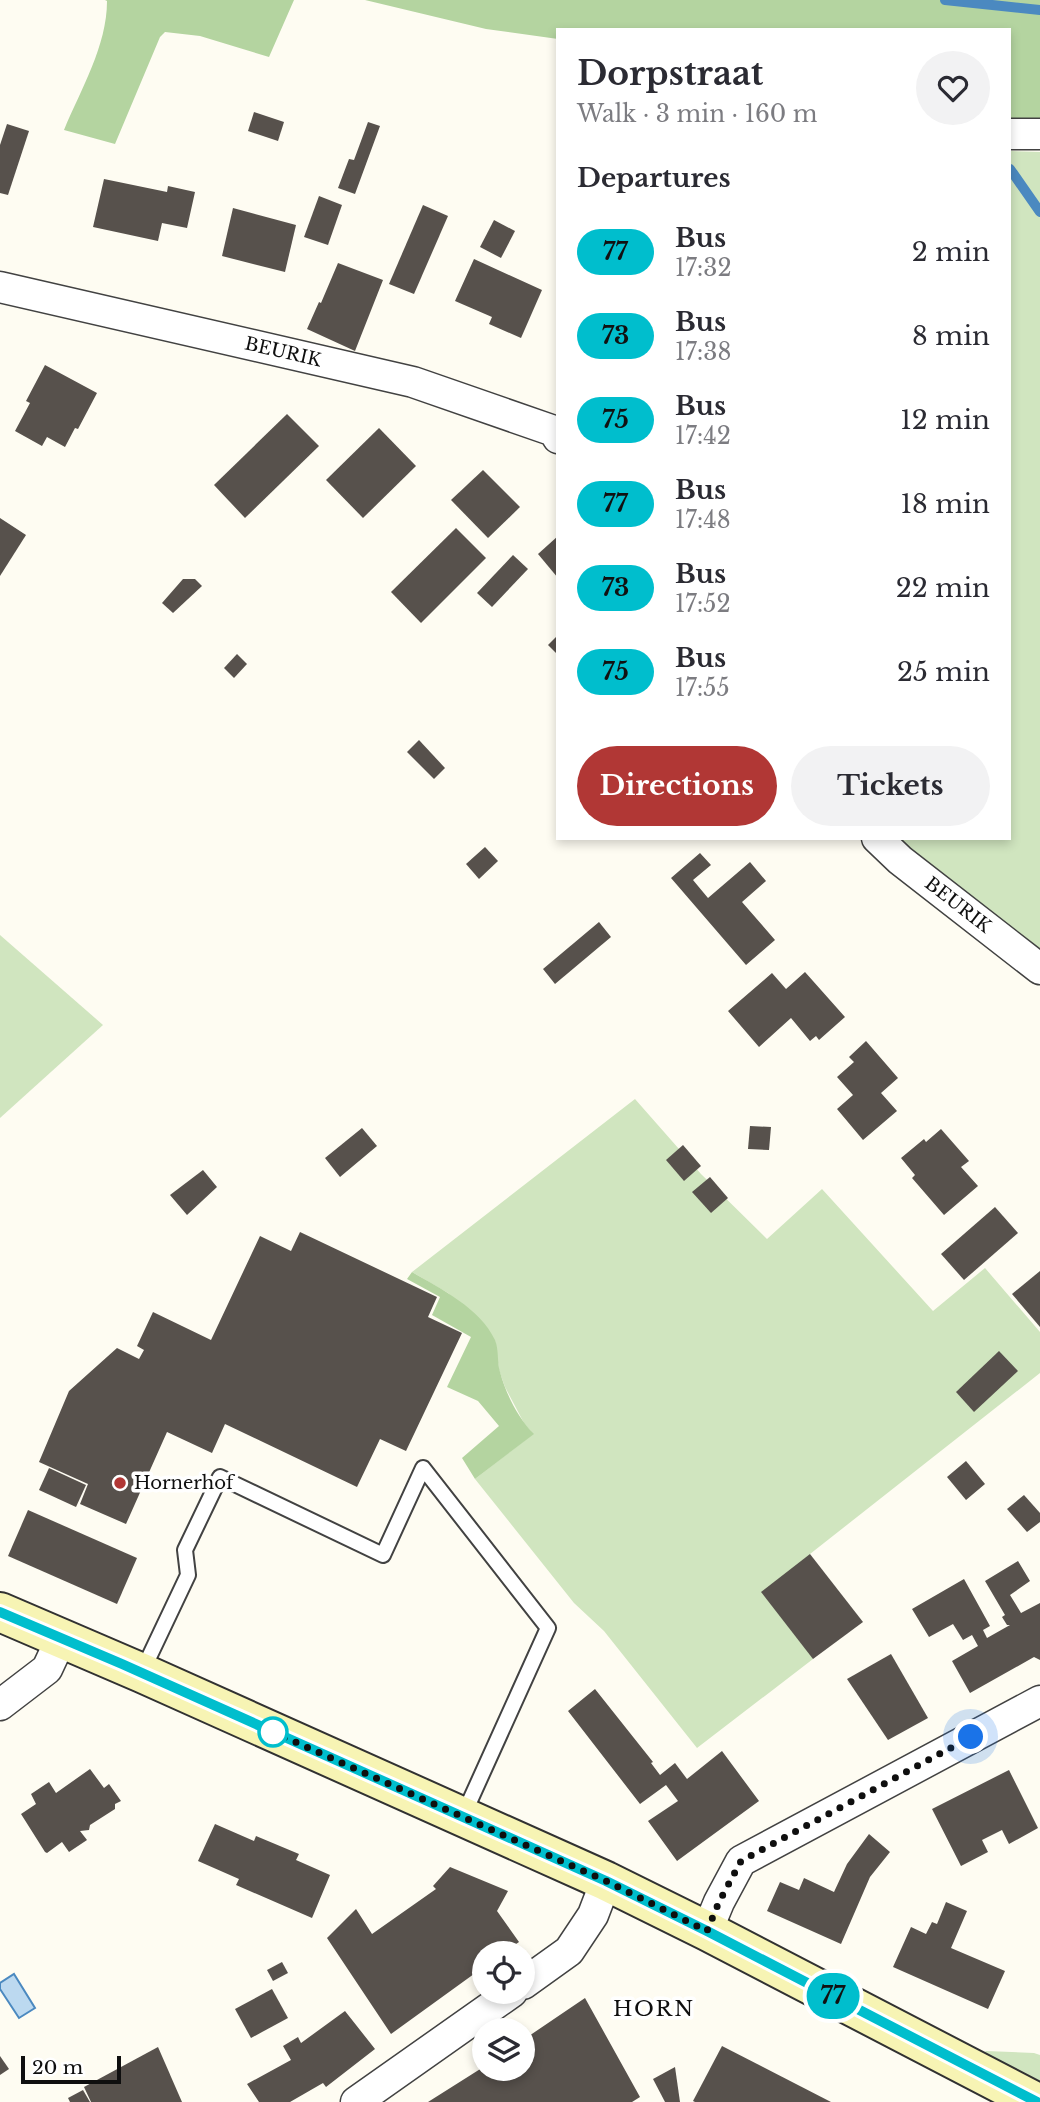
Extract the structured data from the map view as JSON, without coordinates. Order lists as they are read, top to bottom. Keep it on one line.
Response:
{"streets":{"street":["BEURIK"]},"districts":["HORN"],"places":["Hornerhof"],"lines":["bus line 77"],"scale_bar":"20 m","page":{"on_map":"77","heading":[["Dorpstraat","Walk · 3 min · 160 m"],"Departures"],"list":[{"mark":"77","name":"Bus","note":"17:32","value":"2 min"},{"mark":"73","name":"Bus","note":"17:38","value":"8 min"},{"mark":"75","name":"Bus","note":"17:42","value":"12 min"},{"mark":"77","name":"Bus","note":"17:48","value":"18 min"},{"mark":"73","name":"Bus","note":"17:52","value":"22 min"},{"mark":"75","name":"Bus","note":"17:55","value":"25 min"}],"buttons":["Directions","Tickets"],"scale":"20 m"}}
